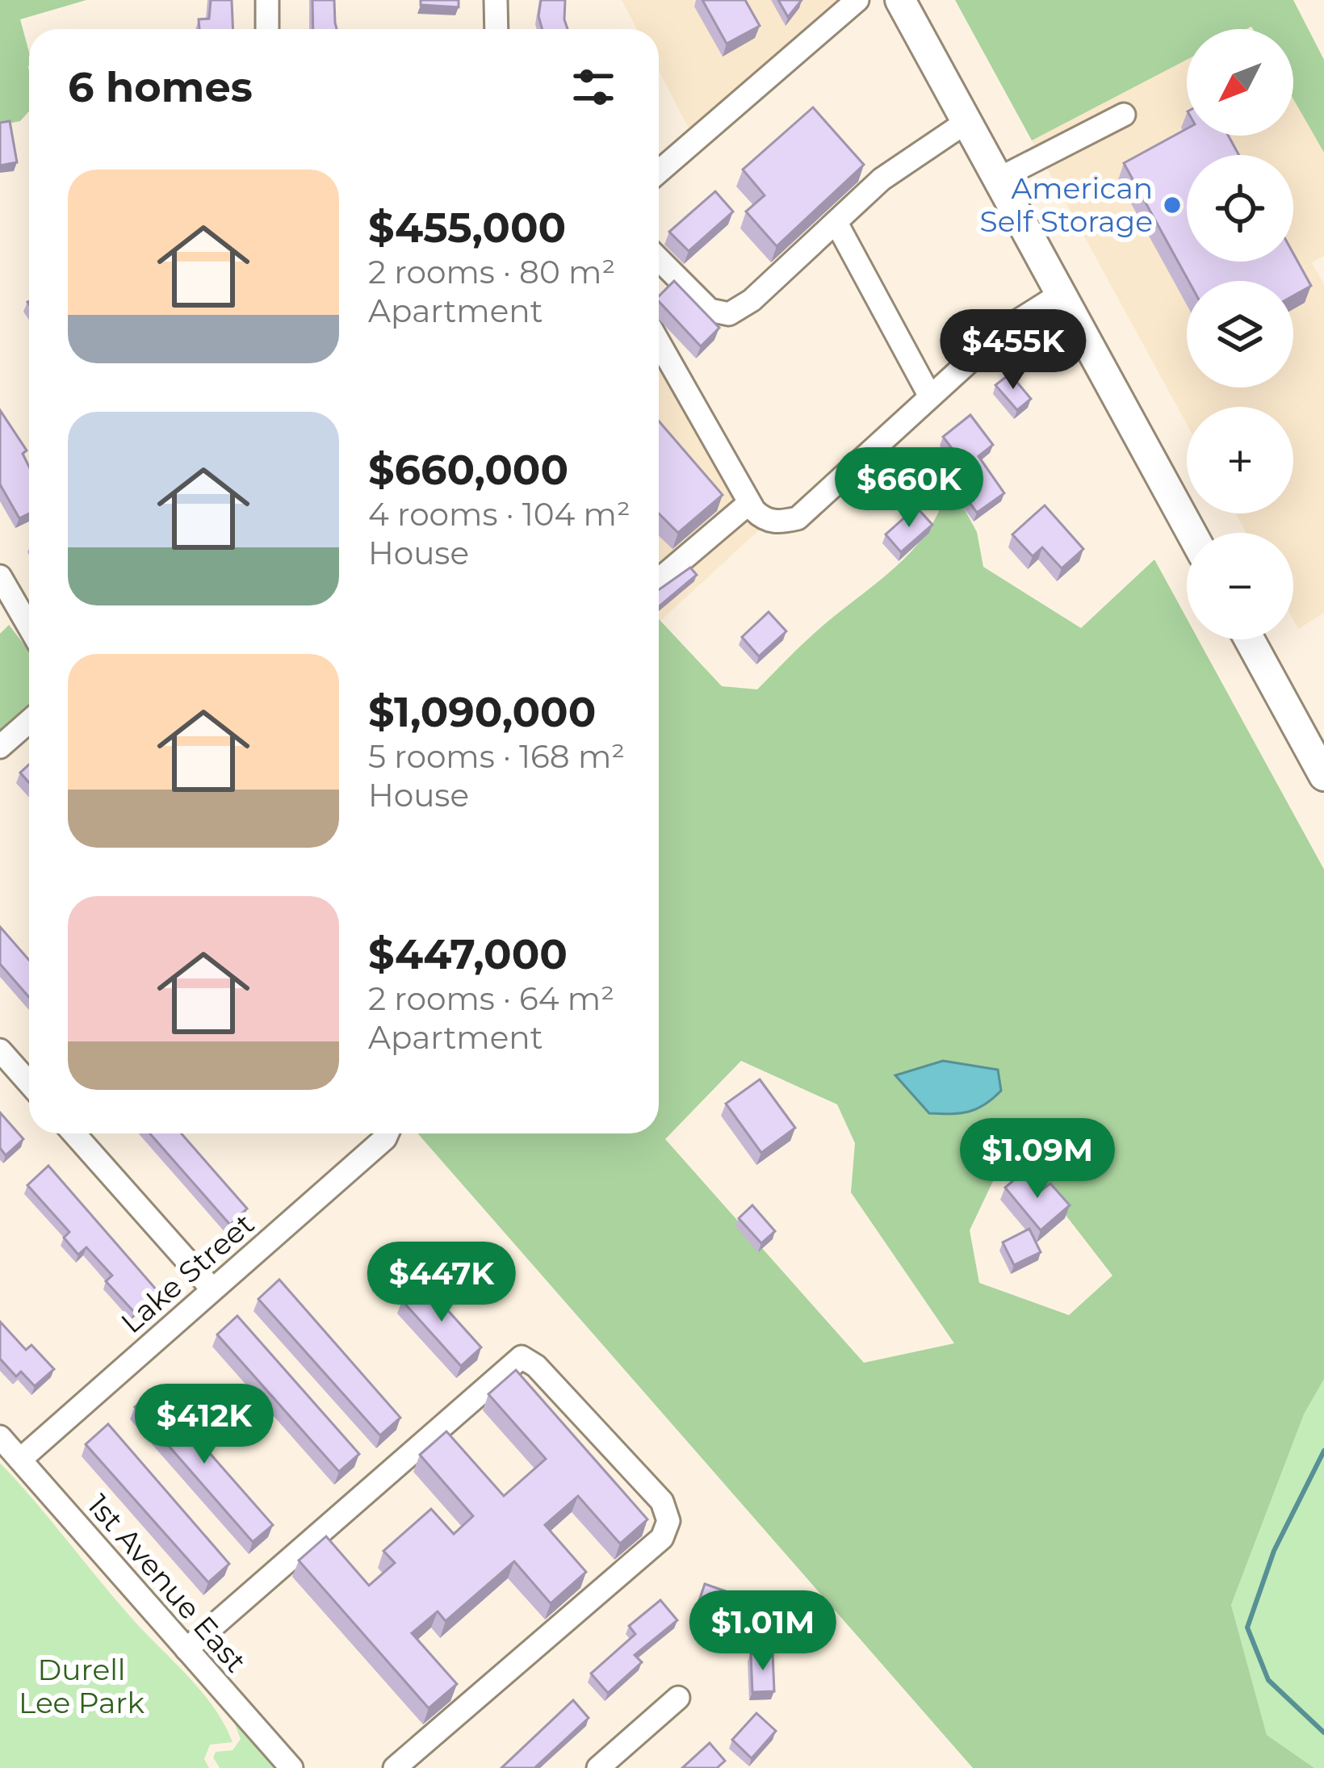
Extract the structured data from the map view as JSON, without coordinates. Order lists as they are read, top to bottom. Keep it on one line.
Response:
{"streets":{"street":["Lake Street","1st Avenue East"]},"crossings":[["Lake Street","1st Avenue East"]],"parks":["Durell Lee Park"],"places":["American Self Storage"],"north":"bottom left","page":{"map_buttons":["+","−"],"heading":"6 homes","list":[{"name":"$455,000","note":"2 rooms · 80 m² · Apartment"},{"name":"$660,000","note":"4 rooms · 104 m² · House"},{"name":"$1,090,000","note":"5 rooms · 168 m² · House"},{"name":"$447,000","note":"2 rooms · 64 m² · Apartment"}],"price":["$455K","$660K","$1.09M","$447K","$412K","$1.01M"]}}
